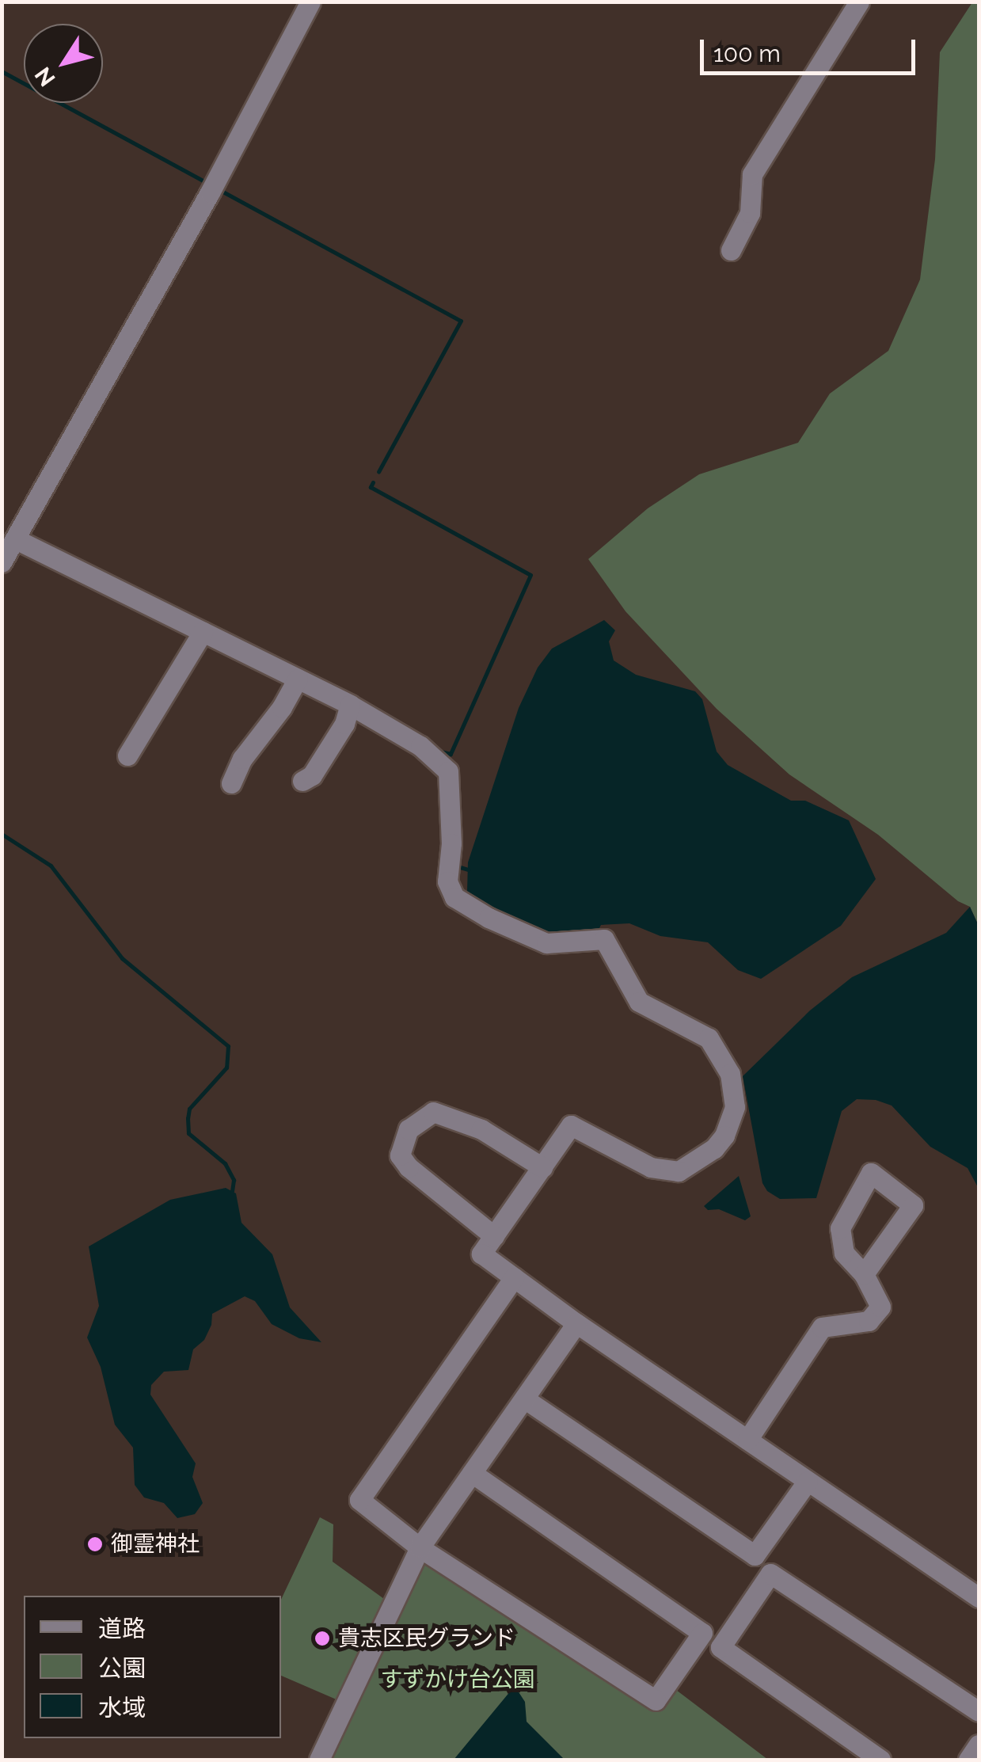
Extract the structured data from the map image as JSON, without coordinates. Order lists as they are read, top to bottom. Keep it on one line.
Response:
{"parks":["すずかけ台公園"],"places":["御霊神社","貴志区民グランド"],"legend":["道路","公園","水域"],"scale_bar":"100 m","north":"bottom left"}
